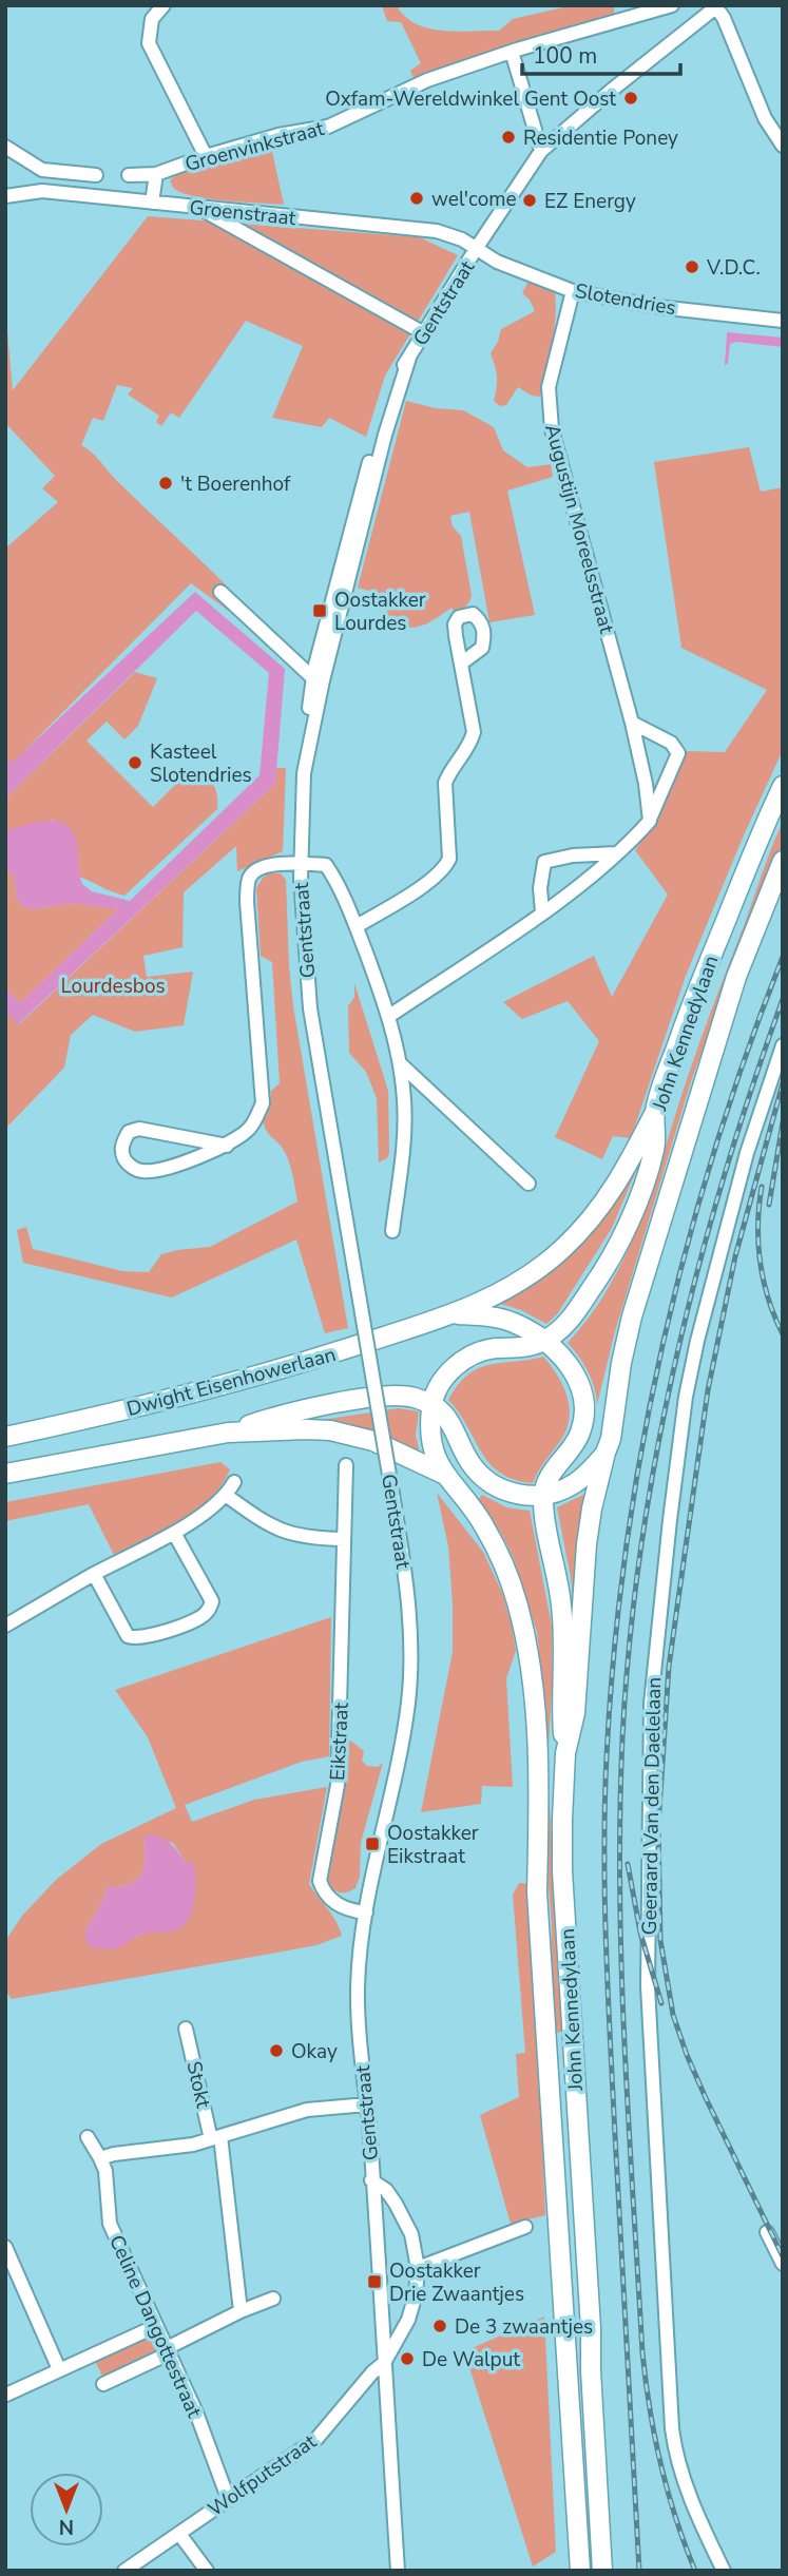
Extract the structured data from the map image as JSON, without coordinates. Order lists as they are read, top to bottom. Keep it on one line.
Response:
{"streets":{"highway":["John Kennedylaan","Dwight Eisenhowerlaan"],"street":["Groenvinkstraat","Groenstraat","Slotendries","Gentstraat","Augustijn Moreelsstraat","Eikstraat","Geeraard Van den Daelelaan","Stokt","Celine Dangottestraat","Wolfputstraat"]},"crossings":[["Groenstraat","Slotendries"],["Groenstraat","Gentstraat"],["Slotendries","Gentstraat"],["Slotendries","Augustijn Moreelsstraat"],["Gentstraat","Eikstraat"],["Gentstraat","Wolfputstraat"],["John Kennedylaan","Dwight Eisenhowerlaan"],["Celine Dangottestraat","Wolfputstraat"]],"parks":["Lourdesbos"],"places":{"other":["Oxfam-Wereldwinkel Gent Oost","Residentie Poney","wel'come","EZ Energy","V.D.C.","'t Boerenhof","Kasteel Slotendries","Okay","De 3 zwaantjes","De Walput"],"transit":["Oostakker Lourdes","Oostakker Eikstraat","Oostakker Drie Zwaantjes"]},"scale_bar":"100 m","north":"bottom"}
